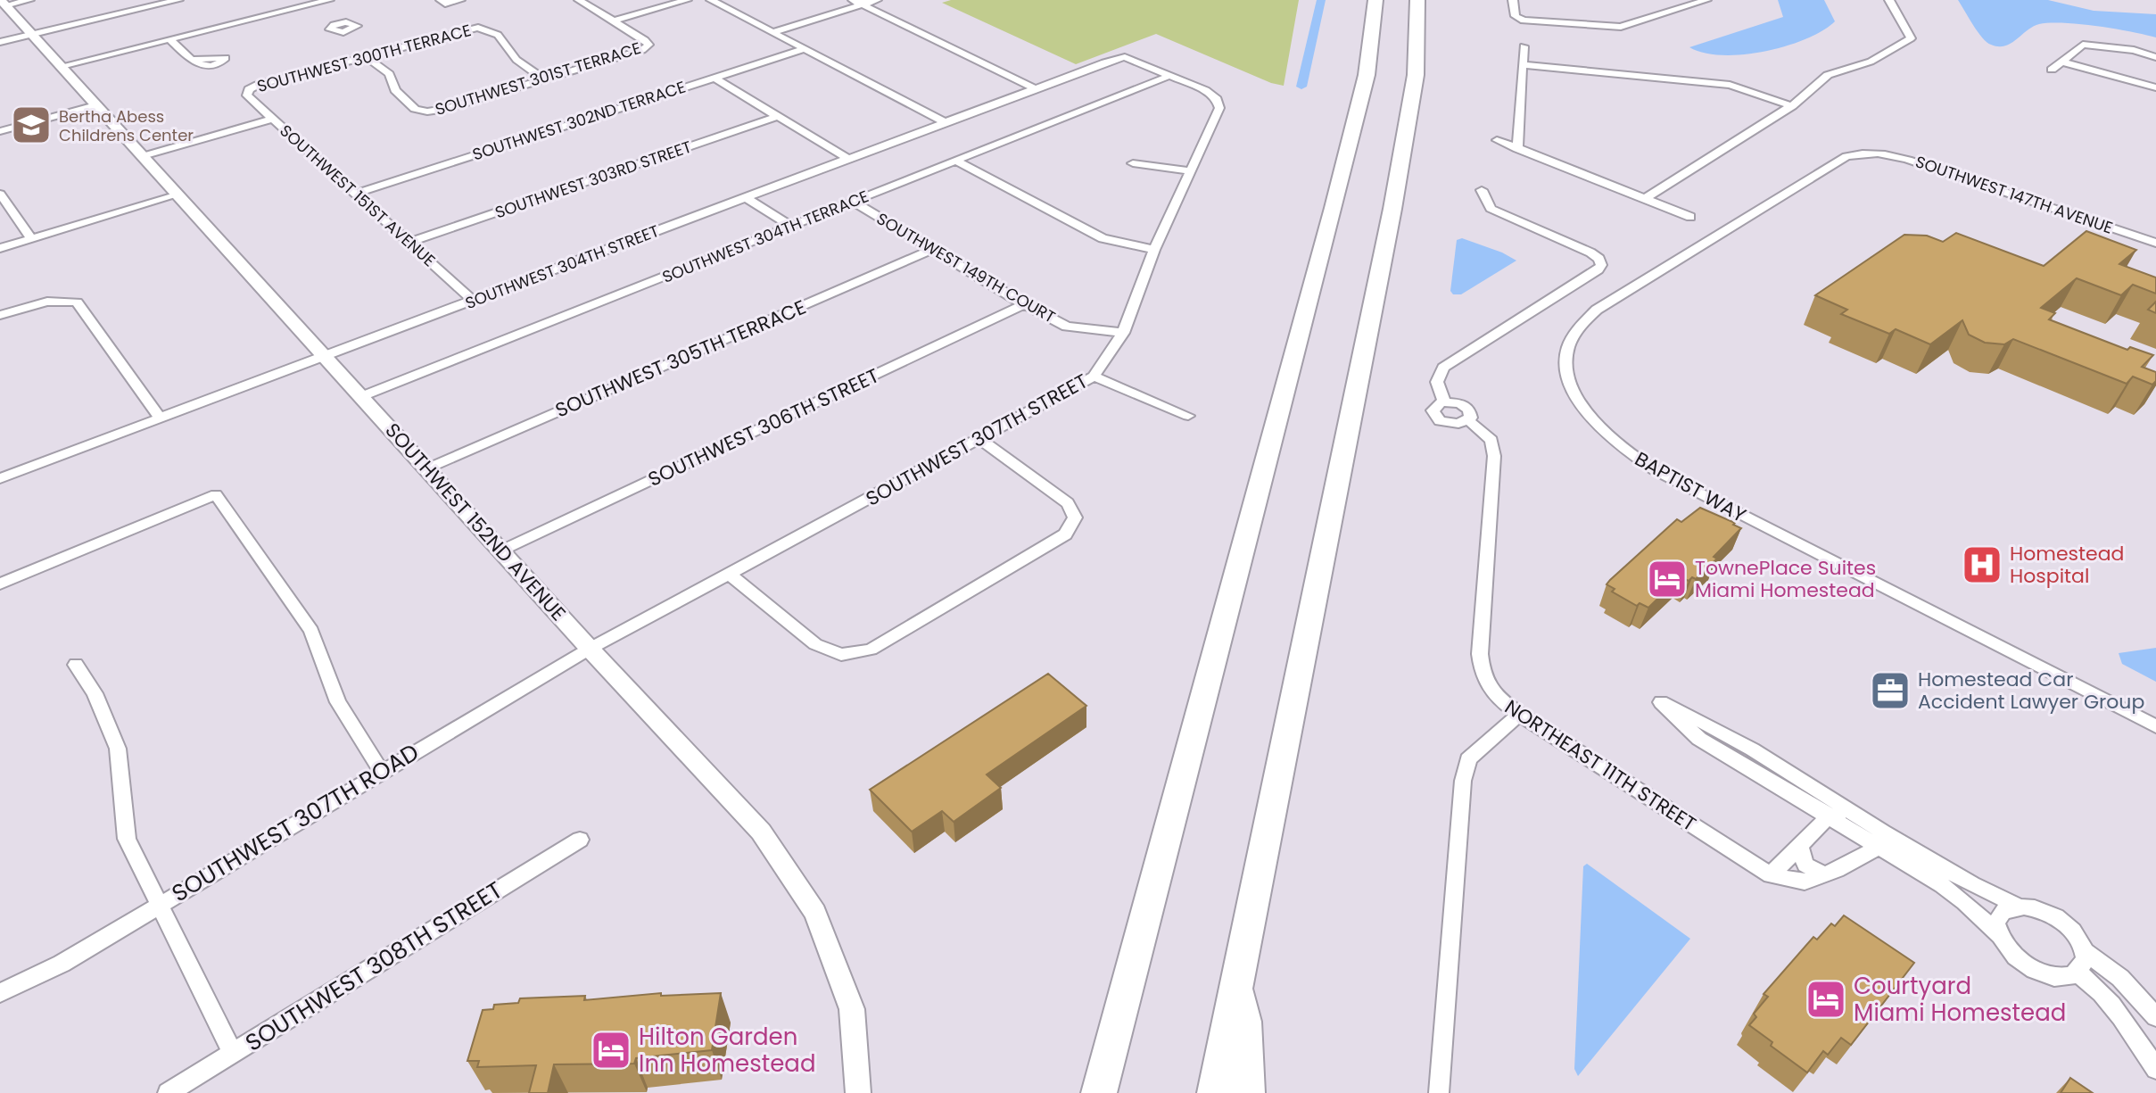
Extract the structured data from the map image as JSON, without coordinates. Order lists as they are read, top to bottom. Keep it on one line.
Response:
{"streets":{"street":["SOUTHWEST 300TH TERRACE","SOUTHWEST 301ST TERRACE","SOUTHWEST 302ND TERRACE","SOUTHWEST 303RD STREET","SOUTHWEST 147TH AVENUE","SOUTHWEST 151ST AVENUE","SOUTHWEST 304TH TERRACE","SOUTHWEST 304TH STREET","SOUTHWEST 149TH COURT","SOUTHWEST 305TH TERRACE","SOUTHWEST 306TH STREET","SOUTHWEST 307TH STREET","BAPTIST WAY","SOUTHWEST 152ND AVENUE","NORTHEAST 11TH STREET","SOUTHWEST 307TH ROAD","SOUTHWEST 308TH STREET"]},"crossings":[["SOUTHWEST 300TH TERRACE","SOUTHWEST 301ST TERRACE"],["SOUTHWEST 300TH TERRACE","SOUTHWEST 151ST AVENUE"],["SOUTHWEST 302ND TERRACE","SOUTHWEST 151ST AVENUE"],["SOUTHWEST 303RD STREET","SOUTHWEST 151ST AVENUE"],["SOUTHWEST 147TH AVENUE","BAPTIST WAY"],["SOUTHWEST 151ST AVENUE","SOUTHWEST 304TH STREET"],["SOUTHWEST 304TH TERRACE","SOUTHWEST 304TH STREET"],["SOUTHWEST 304TH TERRACE","SOUTHWEST 149TH COURT"],["SOUTHWEST 304TH TERRACE","SOUTHWEST 307TH STREET"],["SOUTHWEST 304TH TERRACE","SOUTHWEST 152ND AVENUE"],["SOUTHWEST 304TH STREET","SOUTHWEST 307TH STREET"],["SOUTHWEST 304TH STREET","SOUTHWEST 152ND AVENUE"],["SOUTHWEST 149TH COURT","SOUTHWEST 305TH TERRACE"],["SOUTHWEST 149TH COURT","SOUTHWEST 306TH STREET"],["SOUTHWEST 149TH COURT","SOUTHWEST 307TH STREET"],["SOUTHWEST 305TH TERRACE","SOUTHWEST 152ND AVENUE"],["SOUTHWEST 306TH STREET","SOUTHWEST 152ND AVENUE"],["SOUTHWEST 307TH STREET","SOUTHWEST 152ND AVENUE"],["SOUTHWEST 307TH STREET","SOUTHWEST 307TH ROAD"],["SOUTHWEST 152ND AVENUE","SOUTHWEST 307TH ROAD"]],"places":{"school or university":["Bertha Abess Childrens Center"],"hospital":["Homestead Hospital"],"hotel":["TownePlace Suites Miami Homestead","Courtyard Miami Homestead","Hilton Garden Inn Homestead"],"office":["Homestead Car Accident Lawyer Group"]}}
